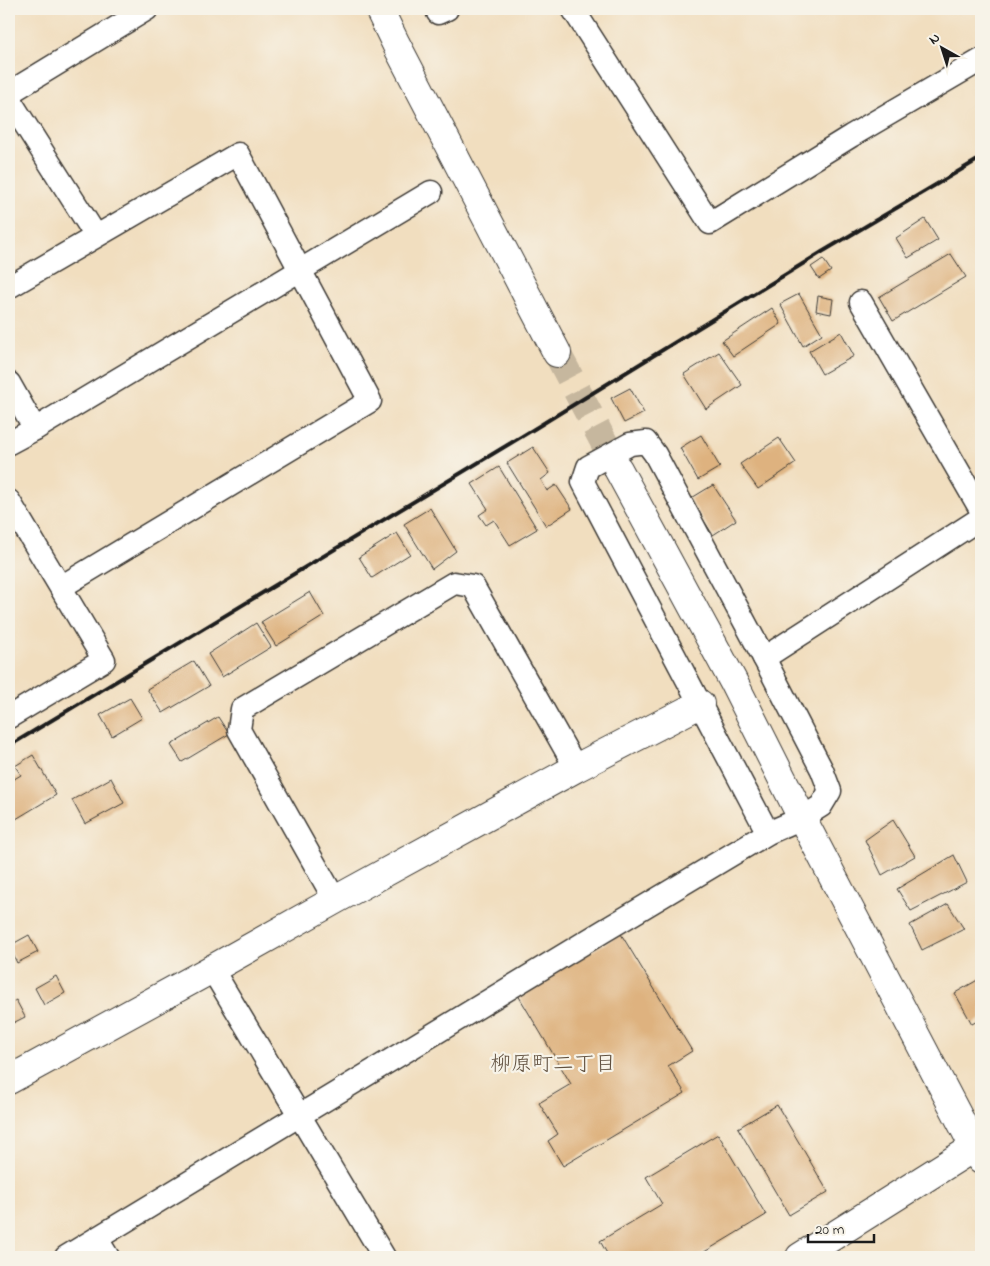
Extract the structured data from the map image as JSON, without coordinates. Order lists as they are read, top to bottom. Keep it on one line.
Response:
{"districts":["柳原町二丁目"],"scale_bar":"20 m","north":"top left"}
